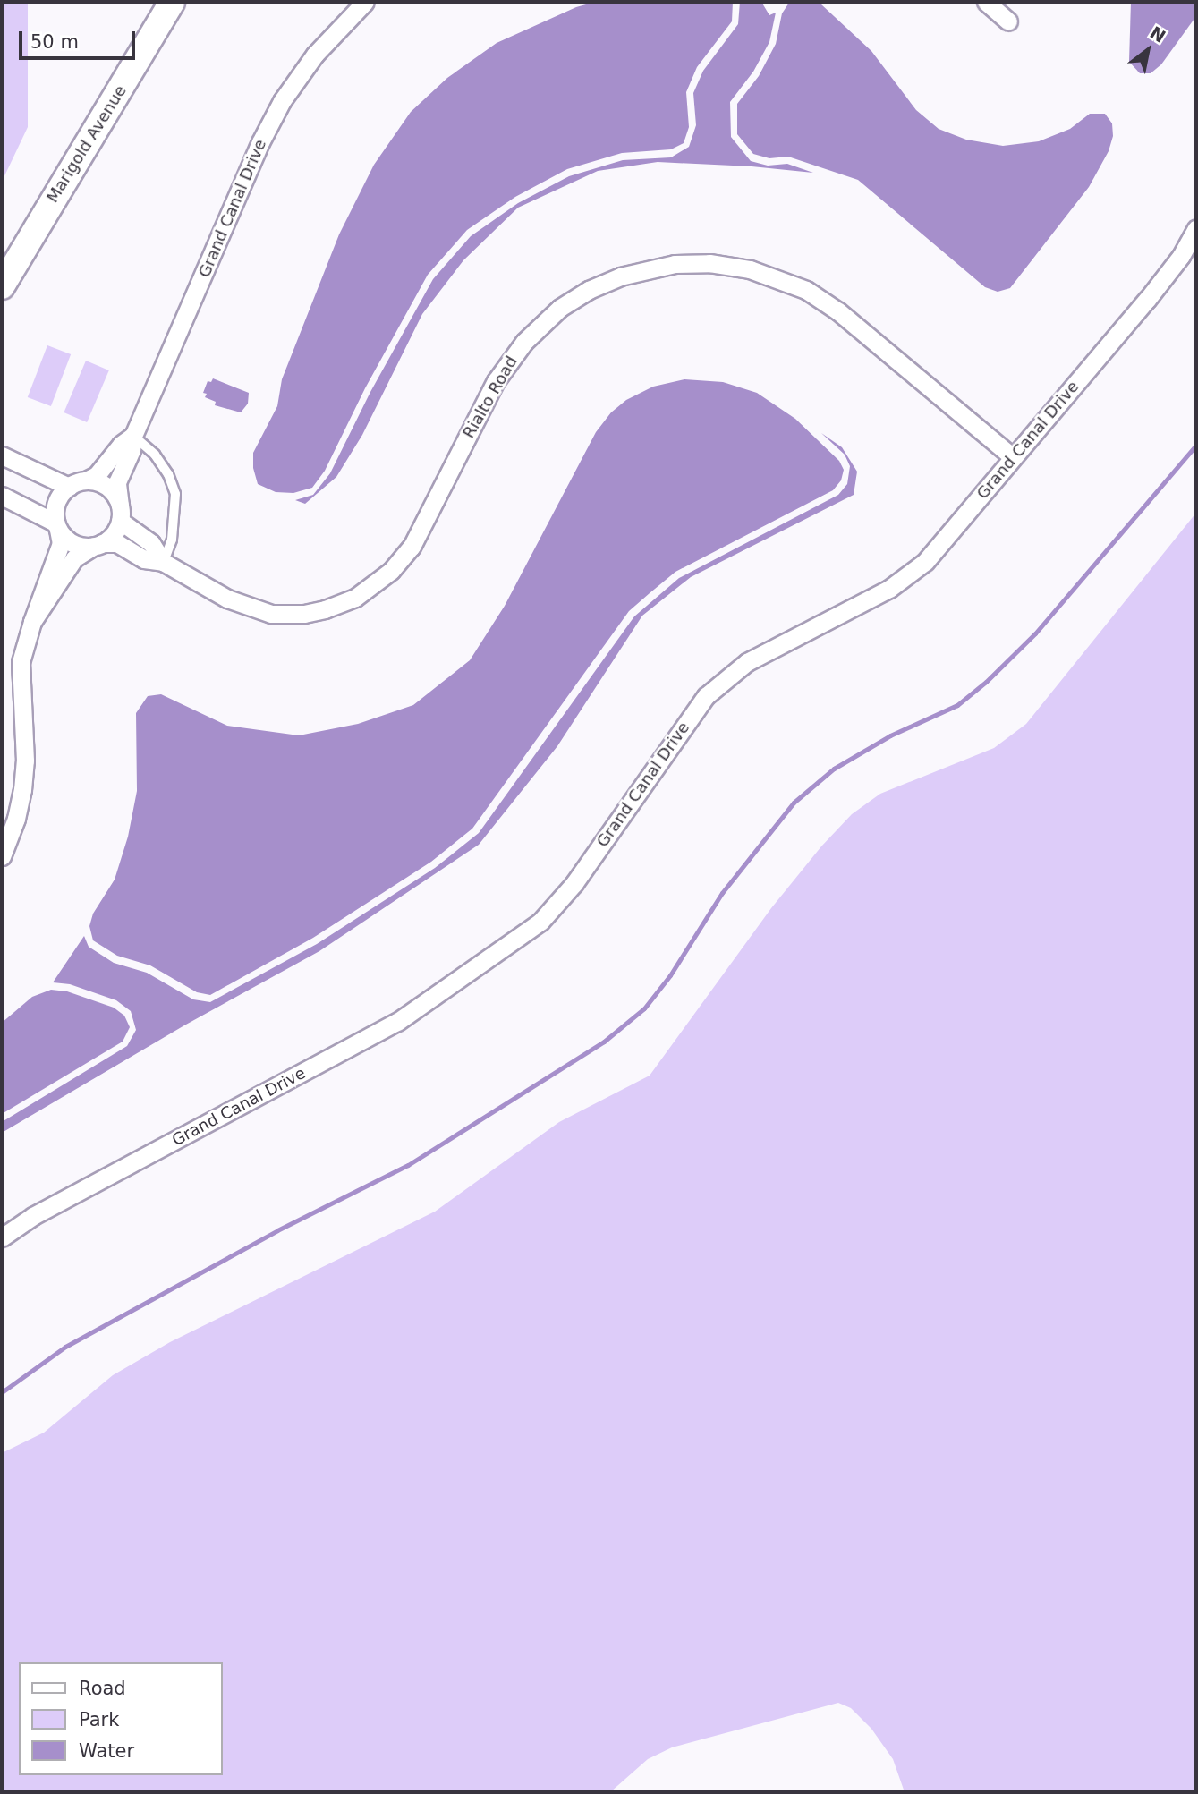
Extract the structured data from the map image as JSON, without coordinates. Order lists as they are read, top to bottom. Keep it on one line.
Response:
{"streets":{"main road":["Marigold Avenue"],"street":["Grand Canal Drive","Rialto Road"]},"crossings":[["Grand Canal Drive","Rialto Road"]],"legend":["Road","Park","Water"],"scale_bar":"50 m","north":"top right"}
